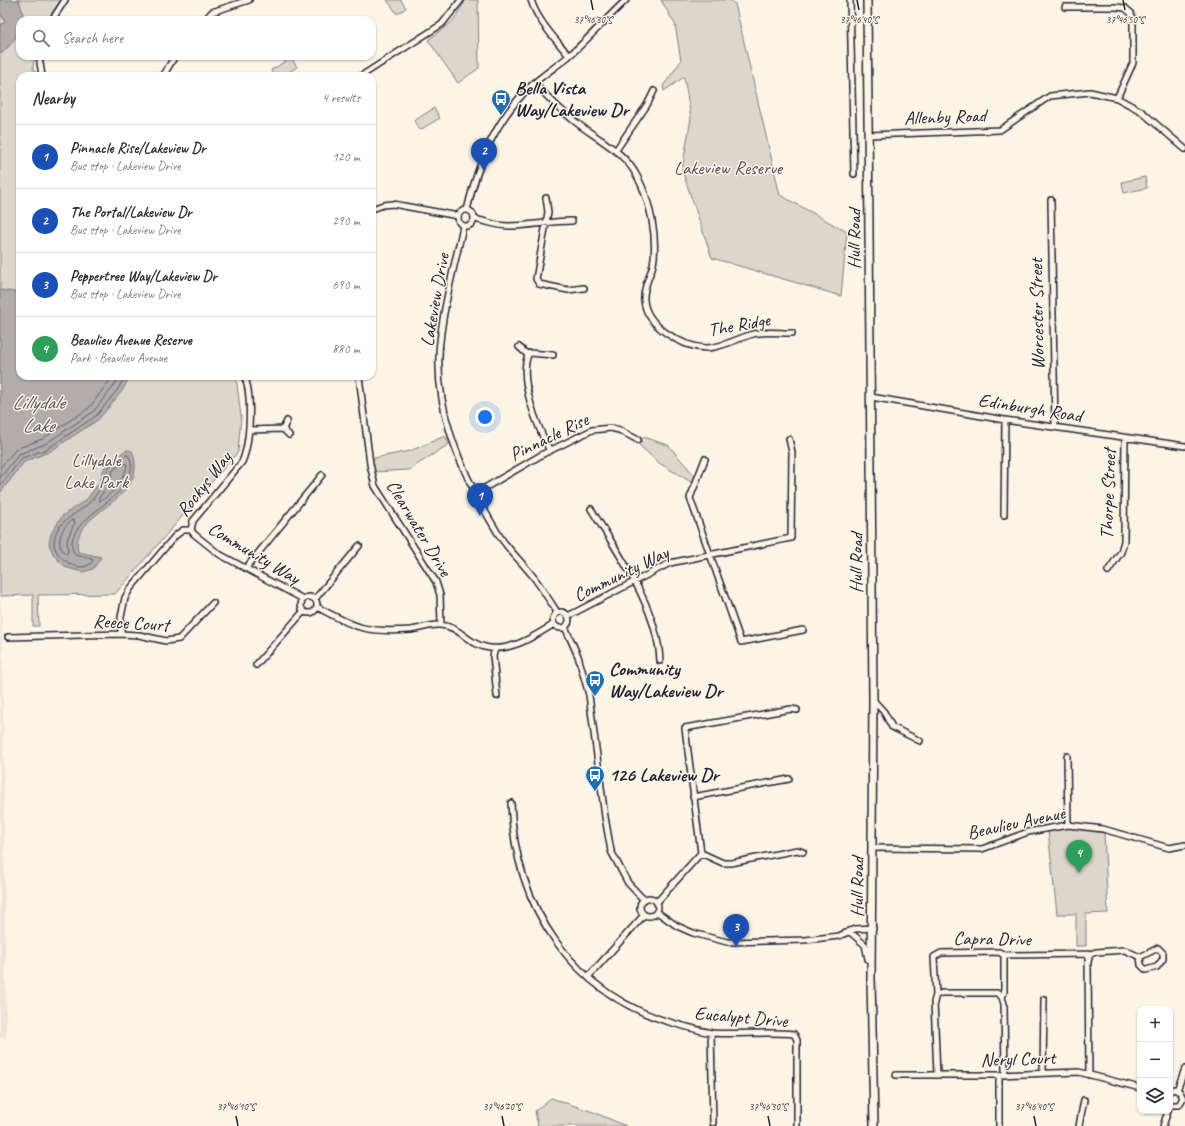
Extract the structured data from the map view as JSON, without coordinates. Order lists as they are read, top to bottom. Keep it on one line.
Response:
{"streets":{"main road":["Hull Road"],"street":["Allenby Road","Lakeview Drive","Worcester Street","The Ridge","Edinburgh Road","Pinnacle Rise","Rockys Way","Thorpe Street","Clearwater Drive","Community Way","Reece Court","Beaulieu Avenue","Capra Drive","Eucalypt Drive","Neryl Court"]},"crossings":[["Allenby Road","Hull Road"],["Hull Road","Edinburgh Road"],["Hull Road","Beaulieu Avenue"],["Lakeview Drive","Pinnacle Rise"],["Lakeview Drive","Community Way"],["Worcester Street","Edinburgh Road"],["Edinburgh Road","Thorpe Street"],["Rockys Way","Community Way"],["Rockys Way","Reece Court"]],"water":["Lillydale Lake"],"parks":["Lakeview Reserve","Lillydale Lake Park"],"places":{"bus stop":["Bella Vista Way/Lakeview Dr","Community Way/Lakeview Dr","126 Lakeview Dr"]},"page":{"search":"Search here","heading":["Nearby","4 results"],"list":[{"mark":"1","name":"Pinnacle Rise/Lakeview Dr","note":"Bus stop · Lakeview Drive","value":"120 m"},{"mark":"2","name":"The Portal/Lakeview Dr","note":"Bus stop · Lakeview Drive","value":"290 m"},{"mark":"3","name":"Peppertree Way/Lakeview Dr","note":"Bus stop · Lakeview Drive","value":"690 m"},{"mark":"4","name":"Beaulieu Avenue Reserve","note":"Park · Beaulieu Avenue","value":"880 m"}],"pins":["2","1","4","3"],"map_buttons":["+","−"]},"coordinates":["37°46'50\"S","37°46'30\"S","37°46'40\"S","37°46'10\"S","37°46'20\"S"]}
